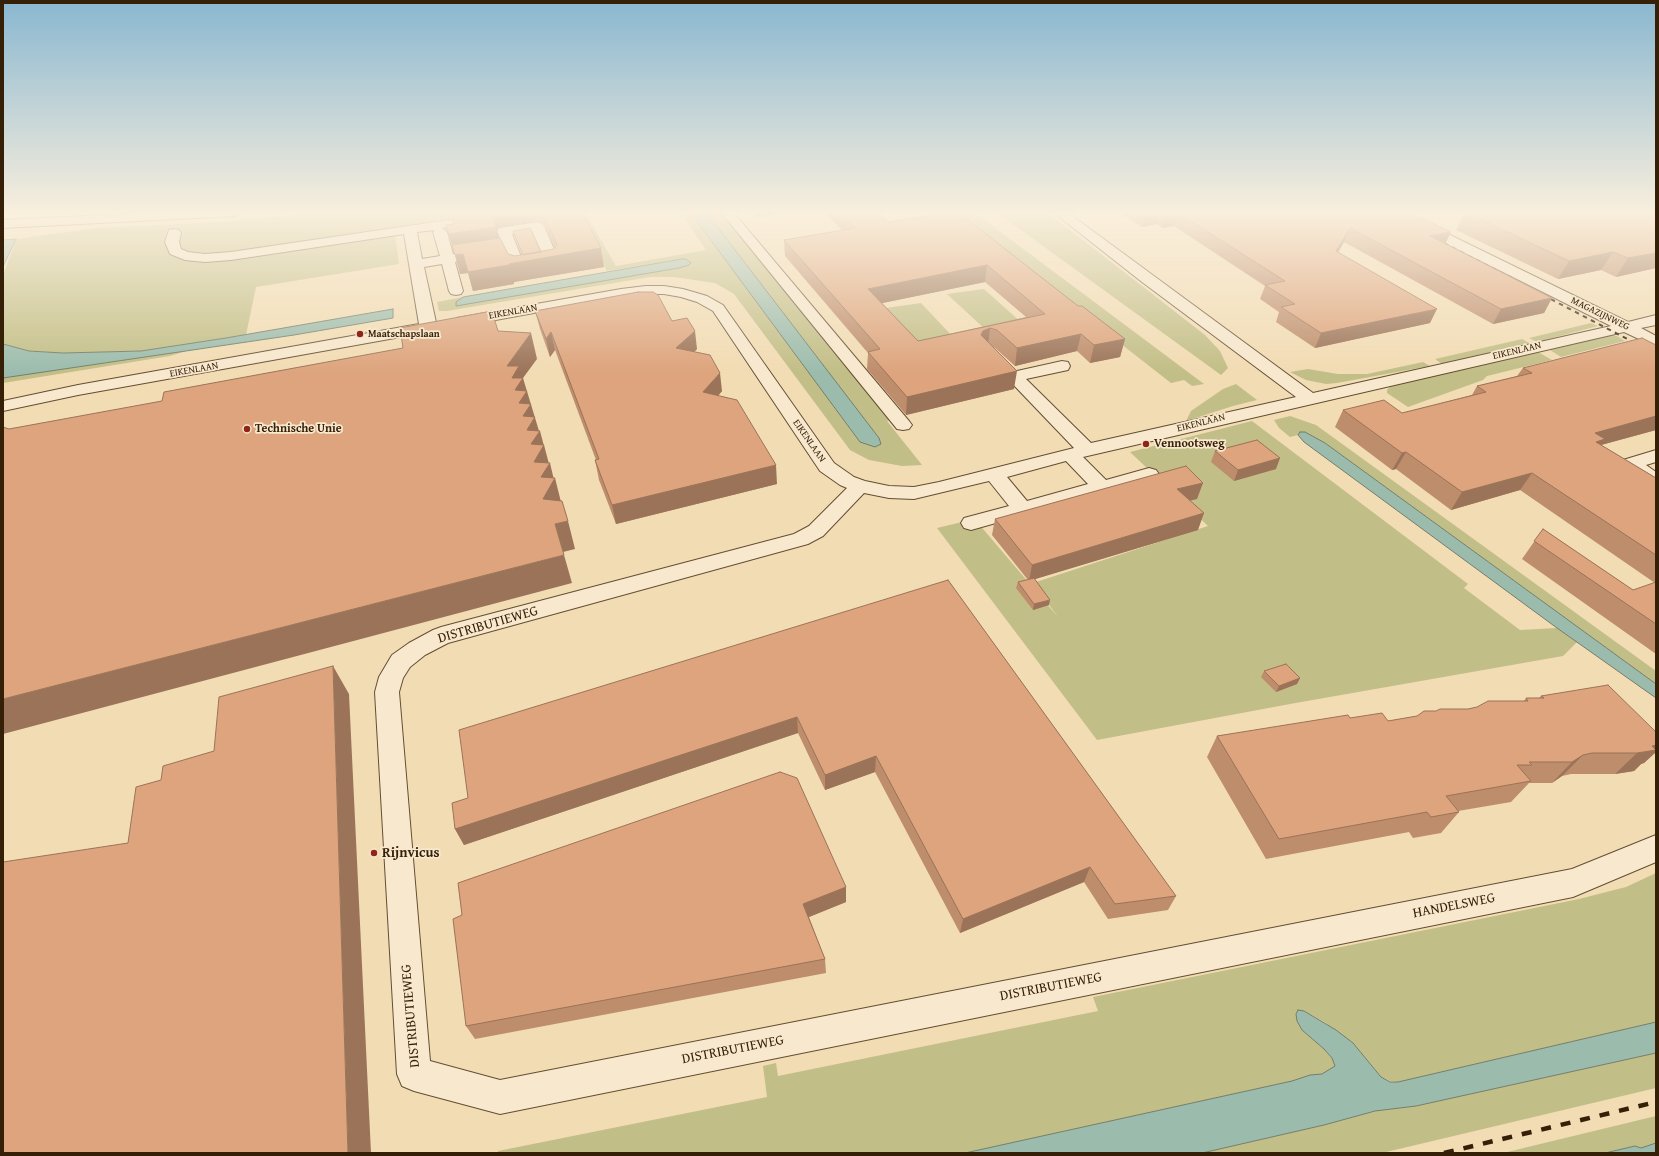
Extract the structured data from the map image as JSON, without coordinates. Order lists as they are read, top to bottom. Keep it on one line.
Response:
{"streets":{"street":["EIKENLAAN","MAGAZIJNWEG","DISTRIBUTIEWEG","HANDELSWEG"]},"crossings":[["EIKENLAAN","MAGAZIJNWEG"],["EIKENLAAN","DISTRIBUTIEWEG"],["DISTRIBUTIEWEG","HANDELSWEG"]],"places":["Maatschapslaan","Technische Unie","Vennootsweg","Rijnvicus"]}
